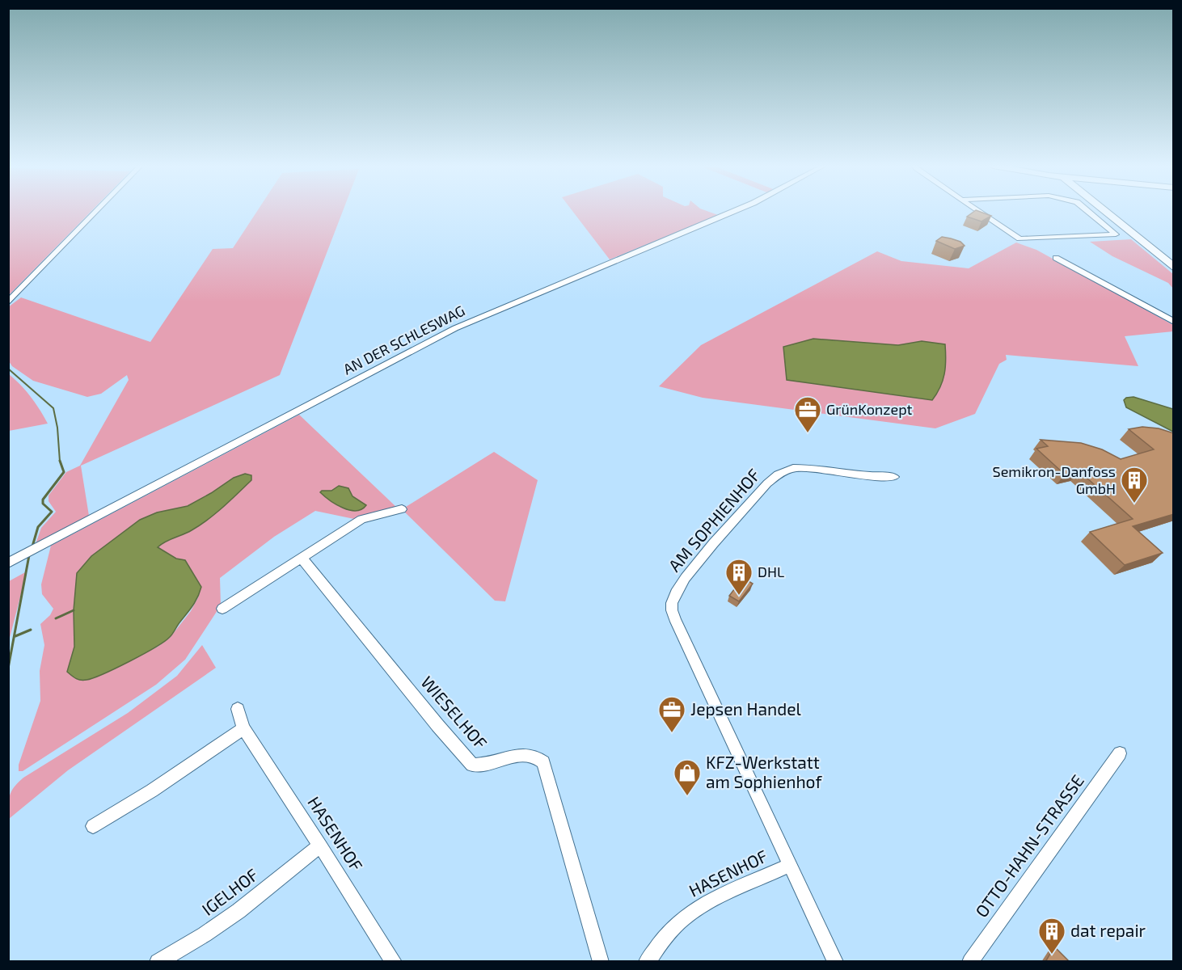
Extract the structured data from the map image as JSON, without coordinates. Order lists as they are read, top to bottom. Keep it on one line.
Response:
{"streets":{"street":["AN DER SCHLESWAG","AM SOPHIENHOF","WIESELHOF","HASENHOF","OTTO-HAHN-STRASSE","IGELHOF"]},"crossings":[["AM SOPHIENHOF","HASENHOF"],["HASENHOF","IGELHOF"]],"places":{"office":["GrünKonzept","Jepsen Handel"],"building":["Semikron-Danfoss GmbH","DHL","dat repair"],"shop":["KFZ-Werkstatt am Sophienhof"]}}
